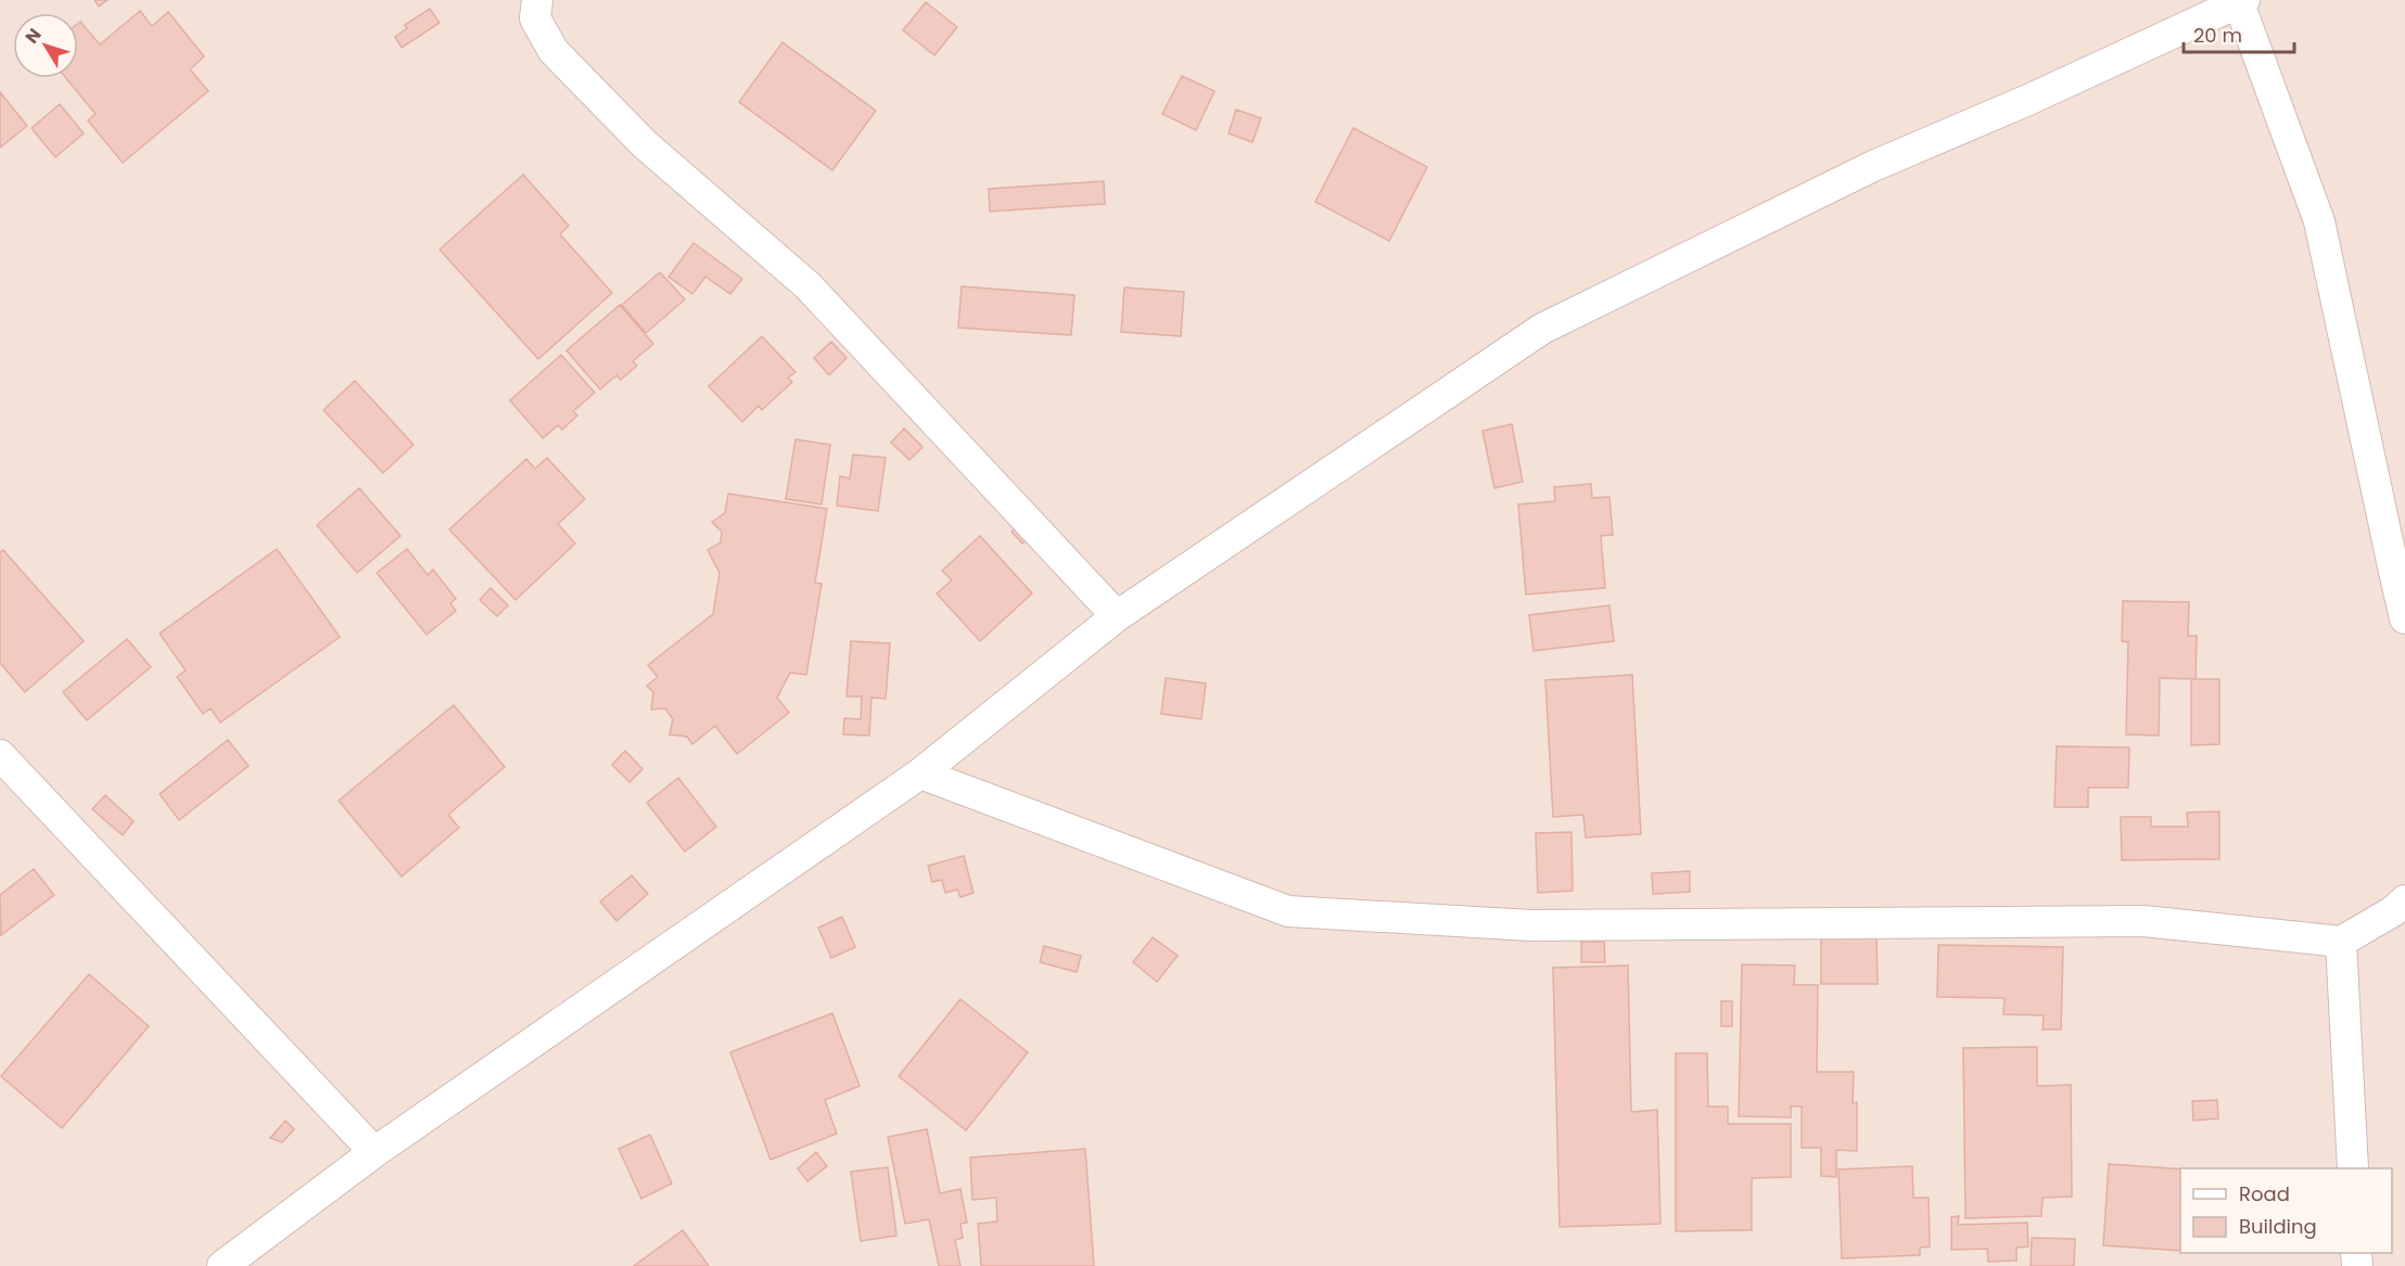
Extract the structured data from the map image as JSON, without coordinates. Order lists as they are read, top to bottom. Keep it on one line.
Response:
{"legend":["Road","Building"],"scale_bar":"20 m","north":"top left"}
